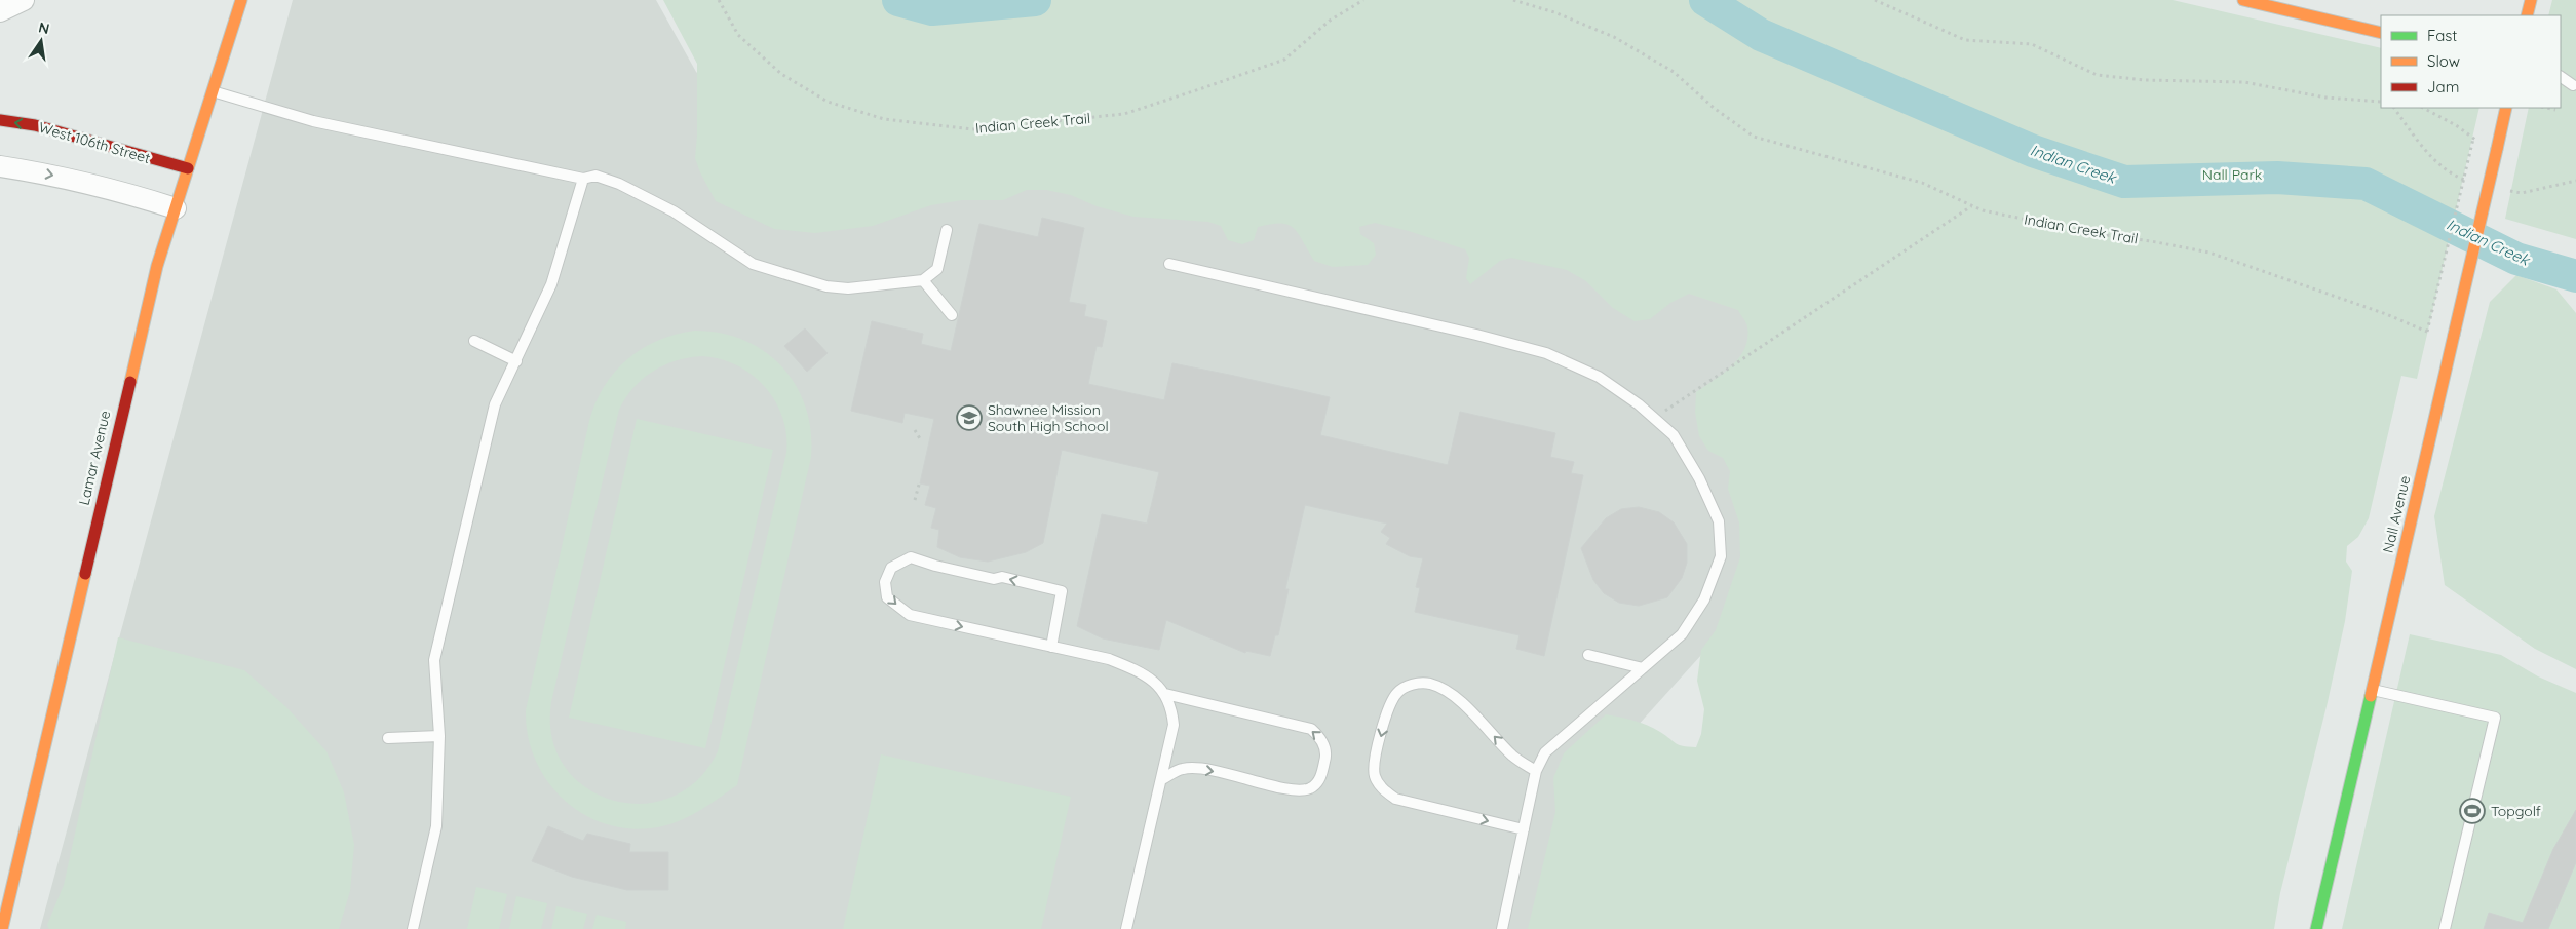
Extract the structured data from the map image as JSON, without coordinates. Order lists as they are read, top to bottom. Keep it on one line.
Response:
{"streets":{"street":["West 106th Street","Lamar Avenue","Nall Avenue"],"path":["Indian Creek Trail"]},"crossings":[["West 106th Street","Lamar Avenue"]],"water":["Indian Creek"],"parks":["Nall Park"],"places":{"school or university":["Shawnee Mission South High School"],"sports":["Topgolf"]},"legend":["Fast","Slow","Jam"],"north":"top"}
